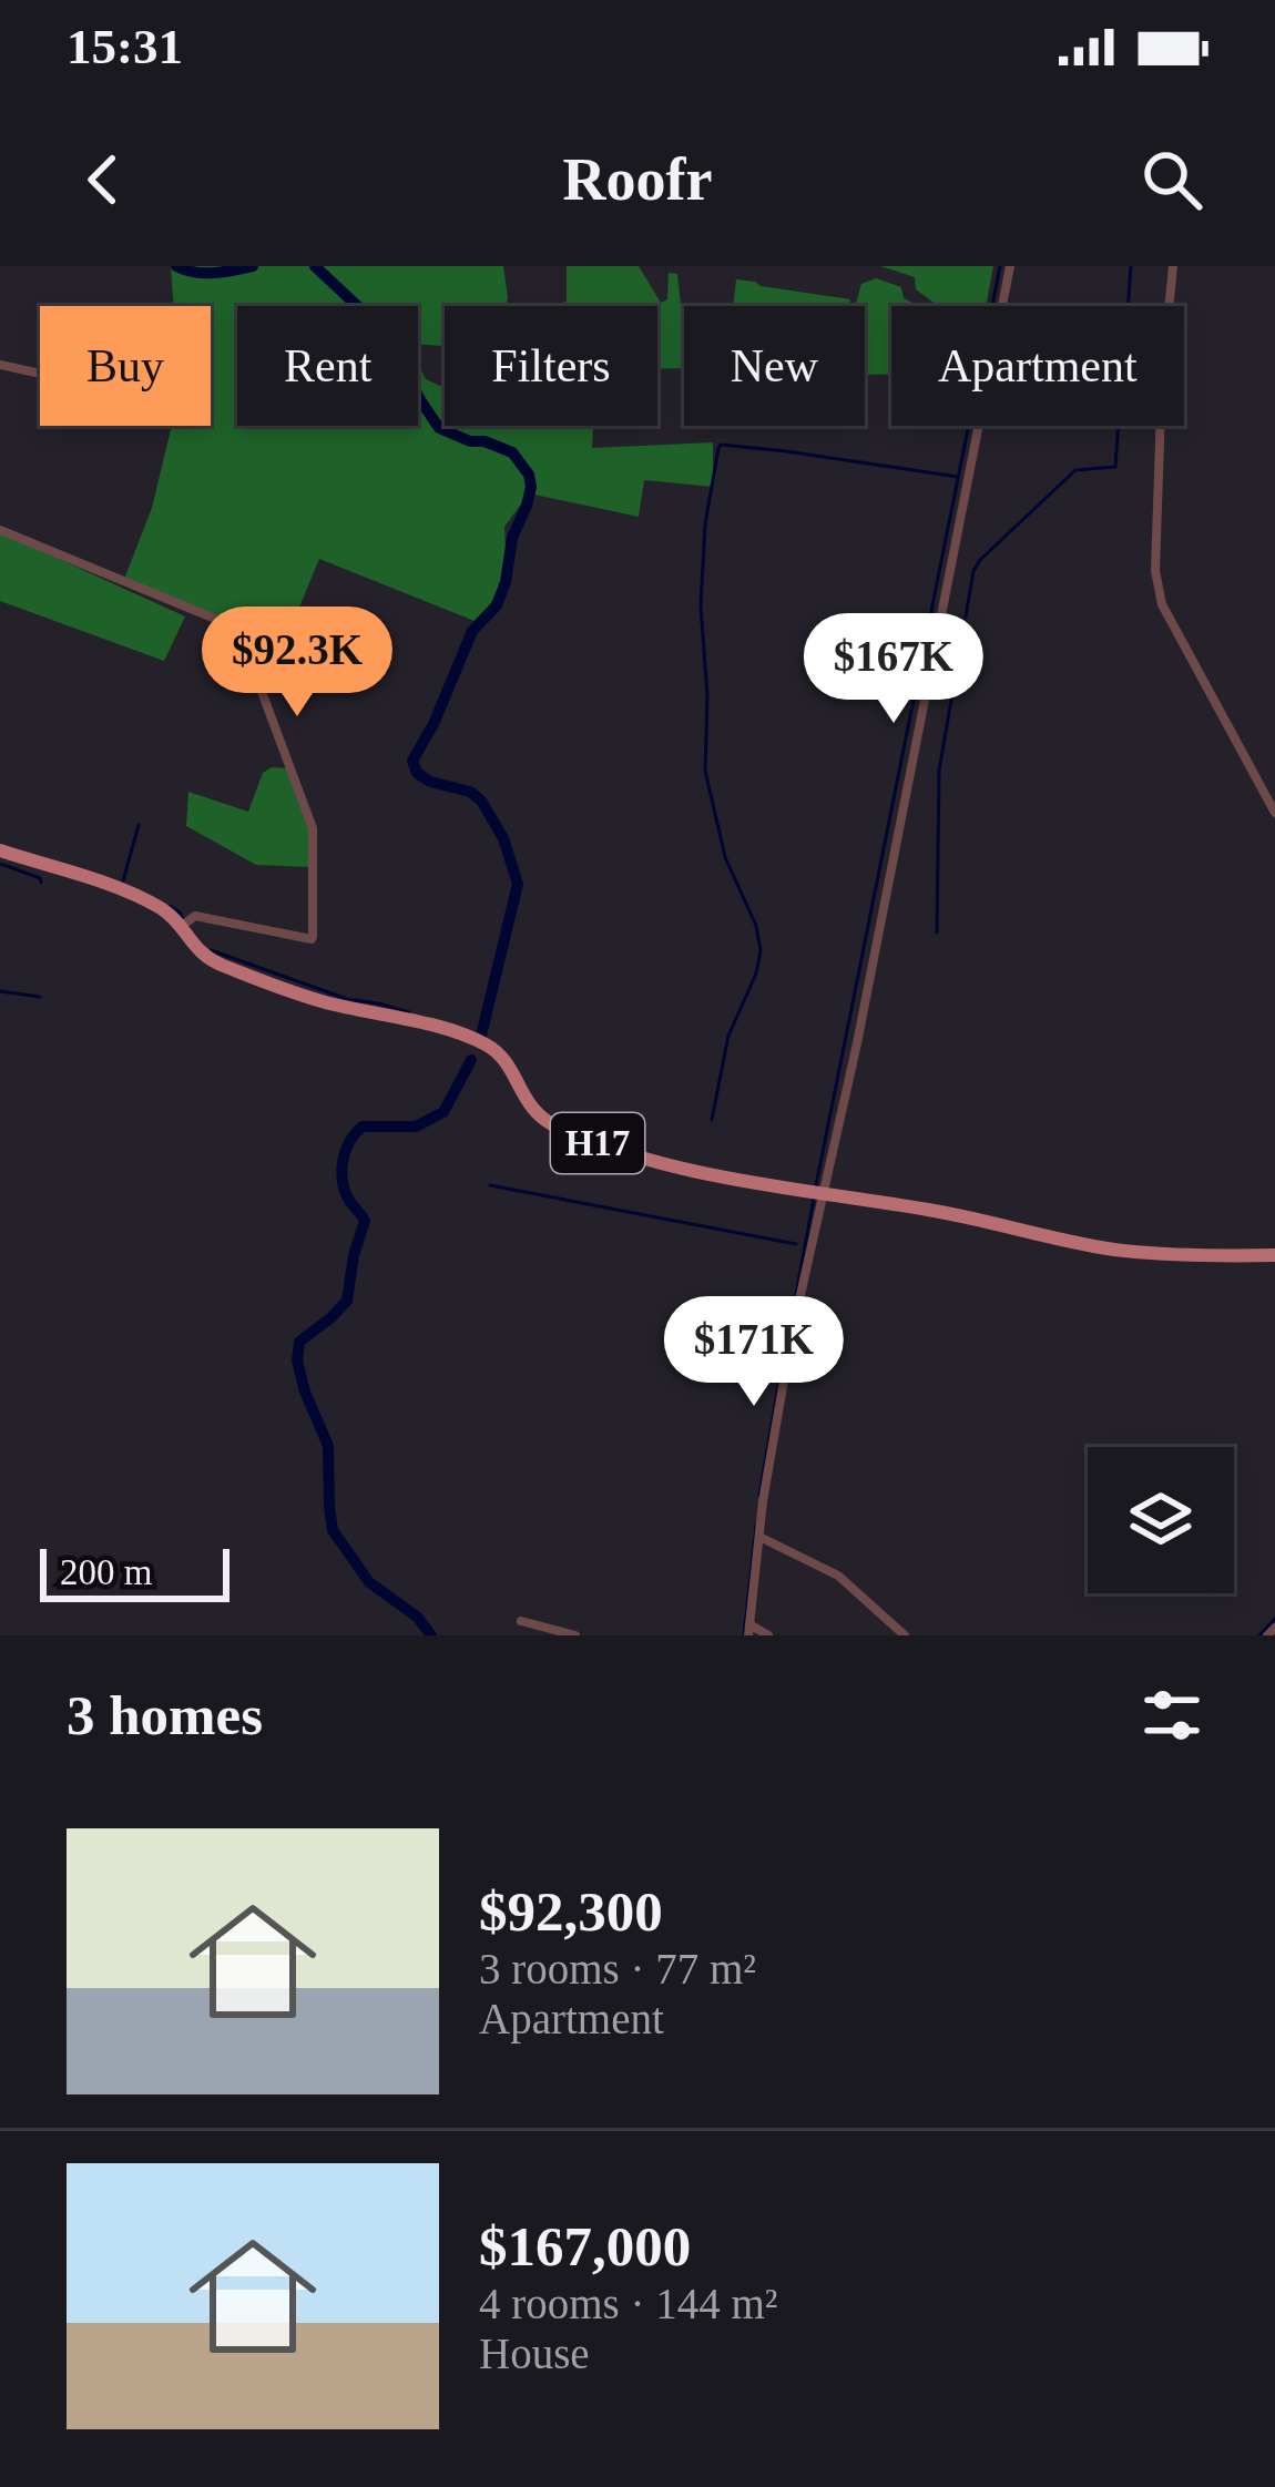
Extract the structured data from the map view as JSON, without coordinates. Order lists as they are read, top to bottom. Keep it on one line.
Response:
{"streets":{"main road":["H17"]},"scale_bar":"200 m","page":{"status":"15:31","header":"Roofr","chip":["Buy","Rent","Filters","New","Apartment"],"price":["$92.3K","$167K","$171K"],"scale":"200 m","heading":"3 homes","list":[{"name":"$92,300","note":"3 rooms · 77 m² · Apartment"},{"name":"$167,000","note":"4 rooms · 144 m² · House"}]}}
